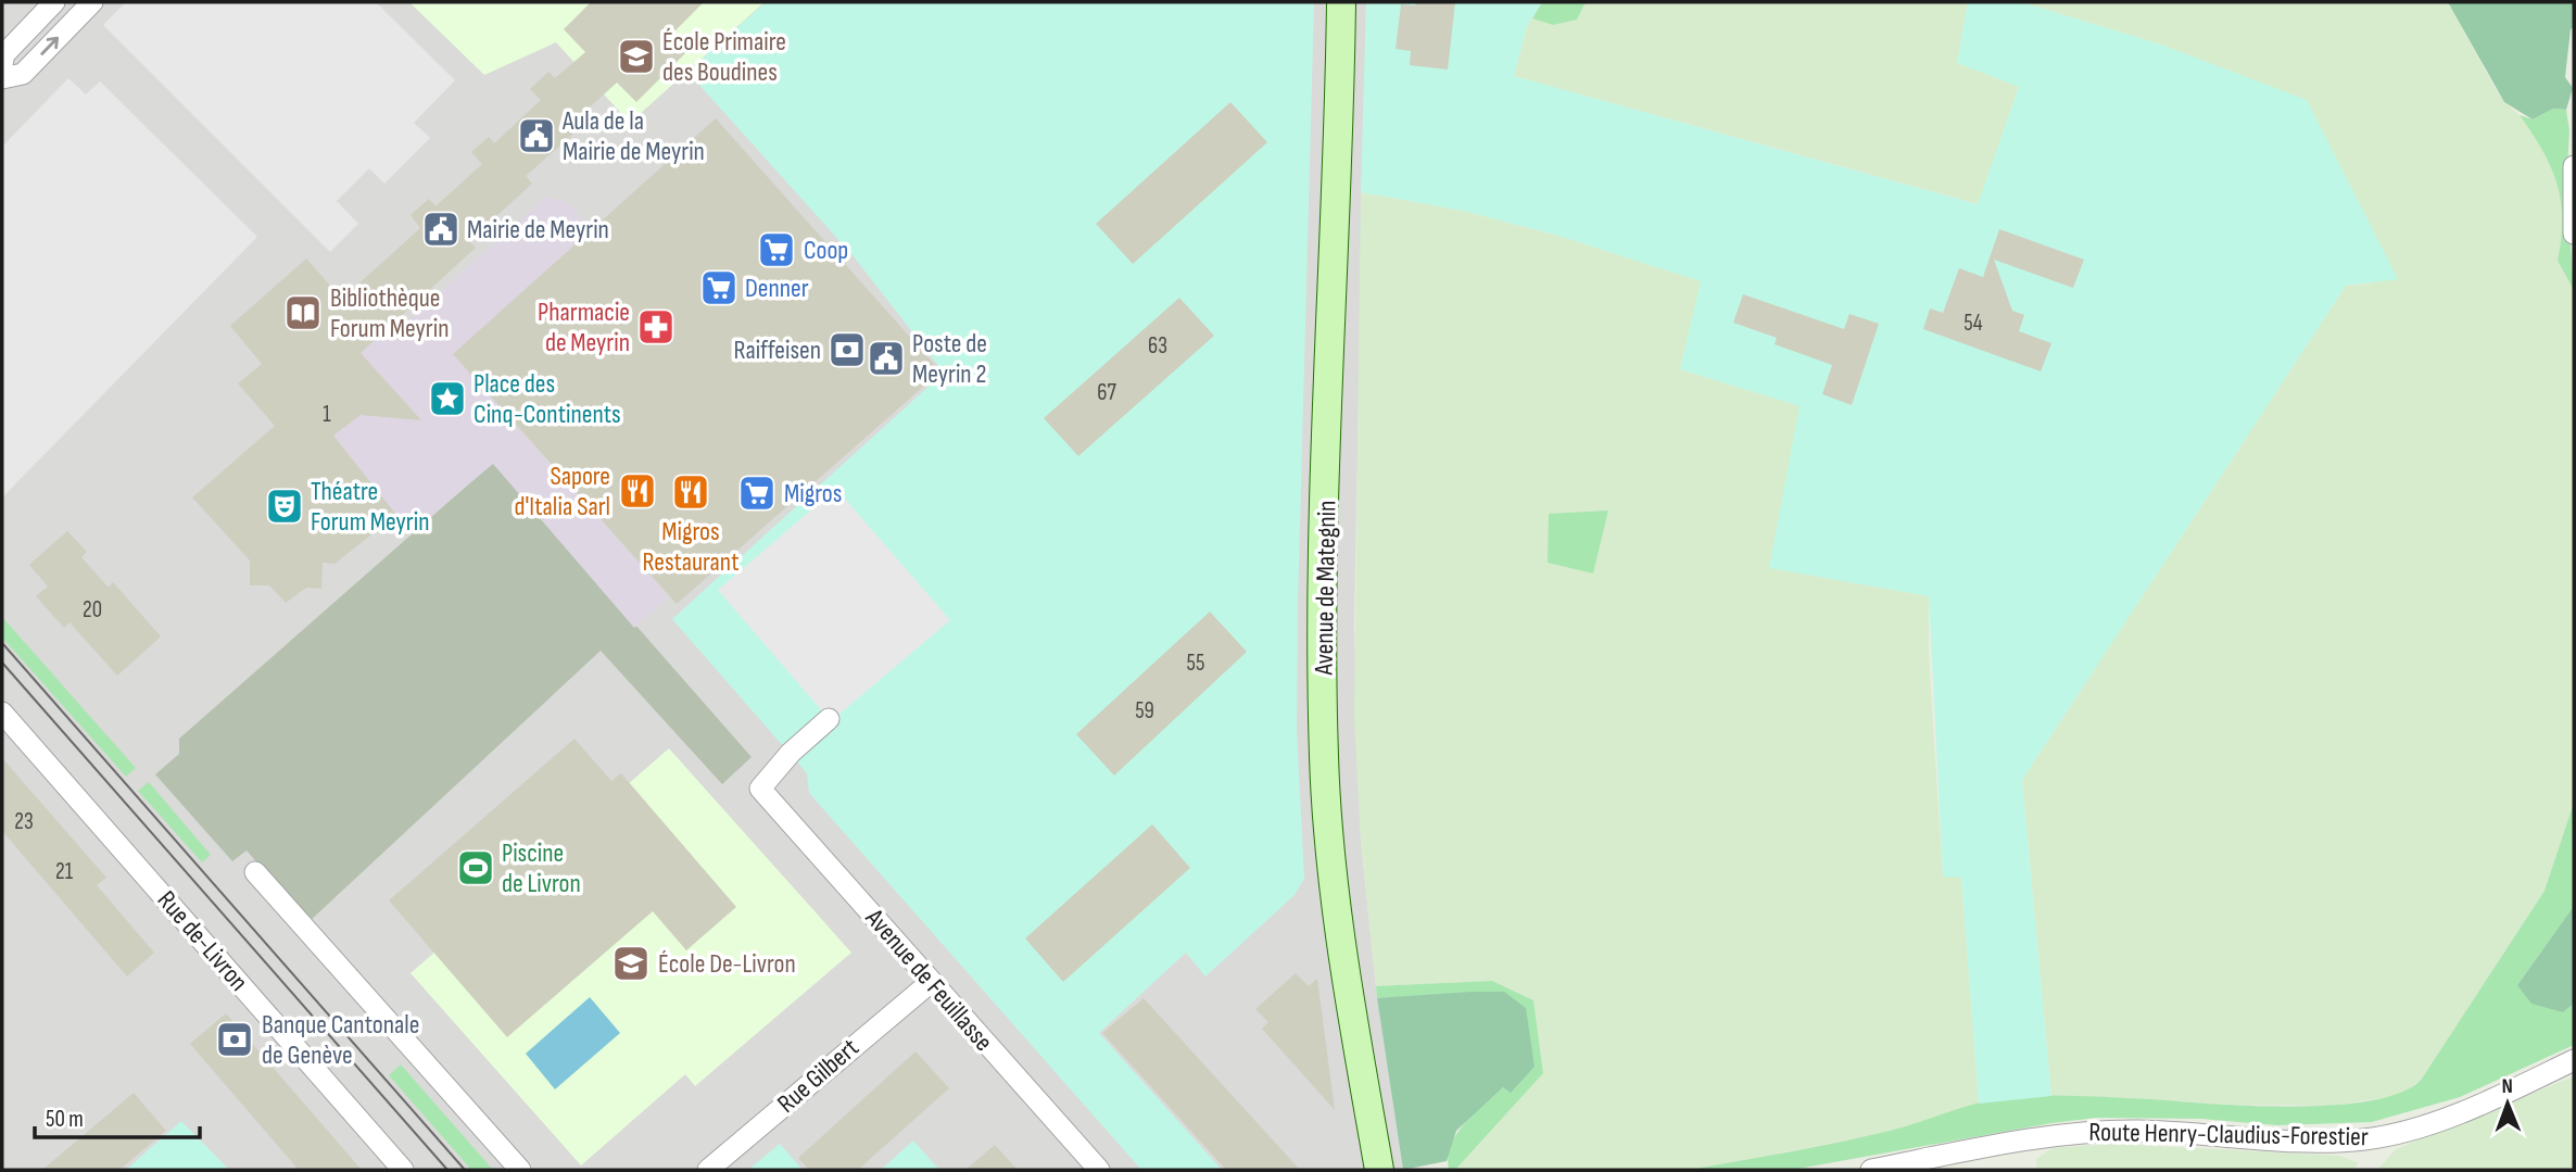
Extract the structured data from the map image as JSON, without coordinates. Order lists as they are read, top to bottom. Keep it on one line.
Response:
{"streets":{"main road":["Avenue de Mategnin"],"street":["Rue de-Livron","Avenue de Feuillasse","Rue Gilbert","Route Henry-Claudius-Forestier"]},"crossings":[["Avenue de Feuillasse","Rue Gilbert"]],"places":{"school or university":["École Primaire des Boudines","École De-Livron"],"public building":["Aula de la Mairie de Meyrin","Mairie de Meyrin","Poste de Meyrin 2"],"supermarket":["Coop","Denner","Migros"],"library":["Bibliothèque Forum Meyrin"],"pharmacy":["Pharmacie de Meyrin"],"bank":["Raiffeisen","Banque Cantonale de Genève"],"place":["Place des Cinq-Continents"],"restaurant":["Sapore d'Italia Sarl","Migros Restaurant"],"theatre":["Théatre Forum Meyrin"],"sports":["Piscine de Livron"]},"house_numbers":["54","63","67","1","20","55","59","23","21"],"scale_bar":"50 m","north":"top"}
